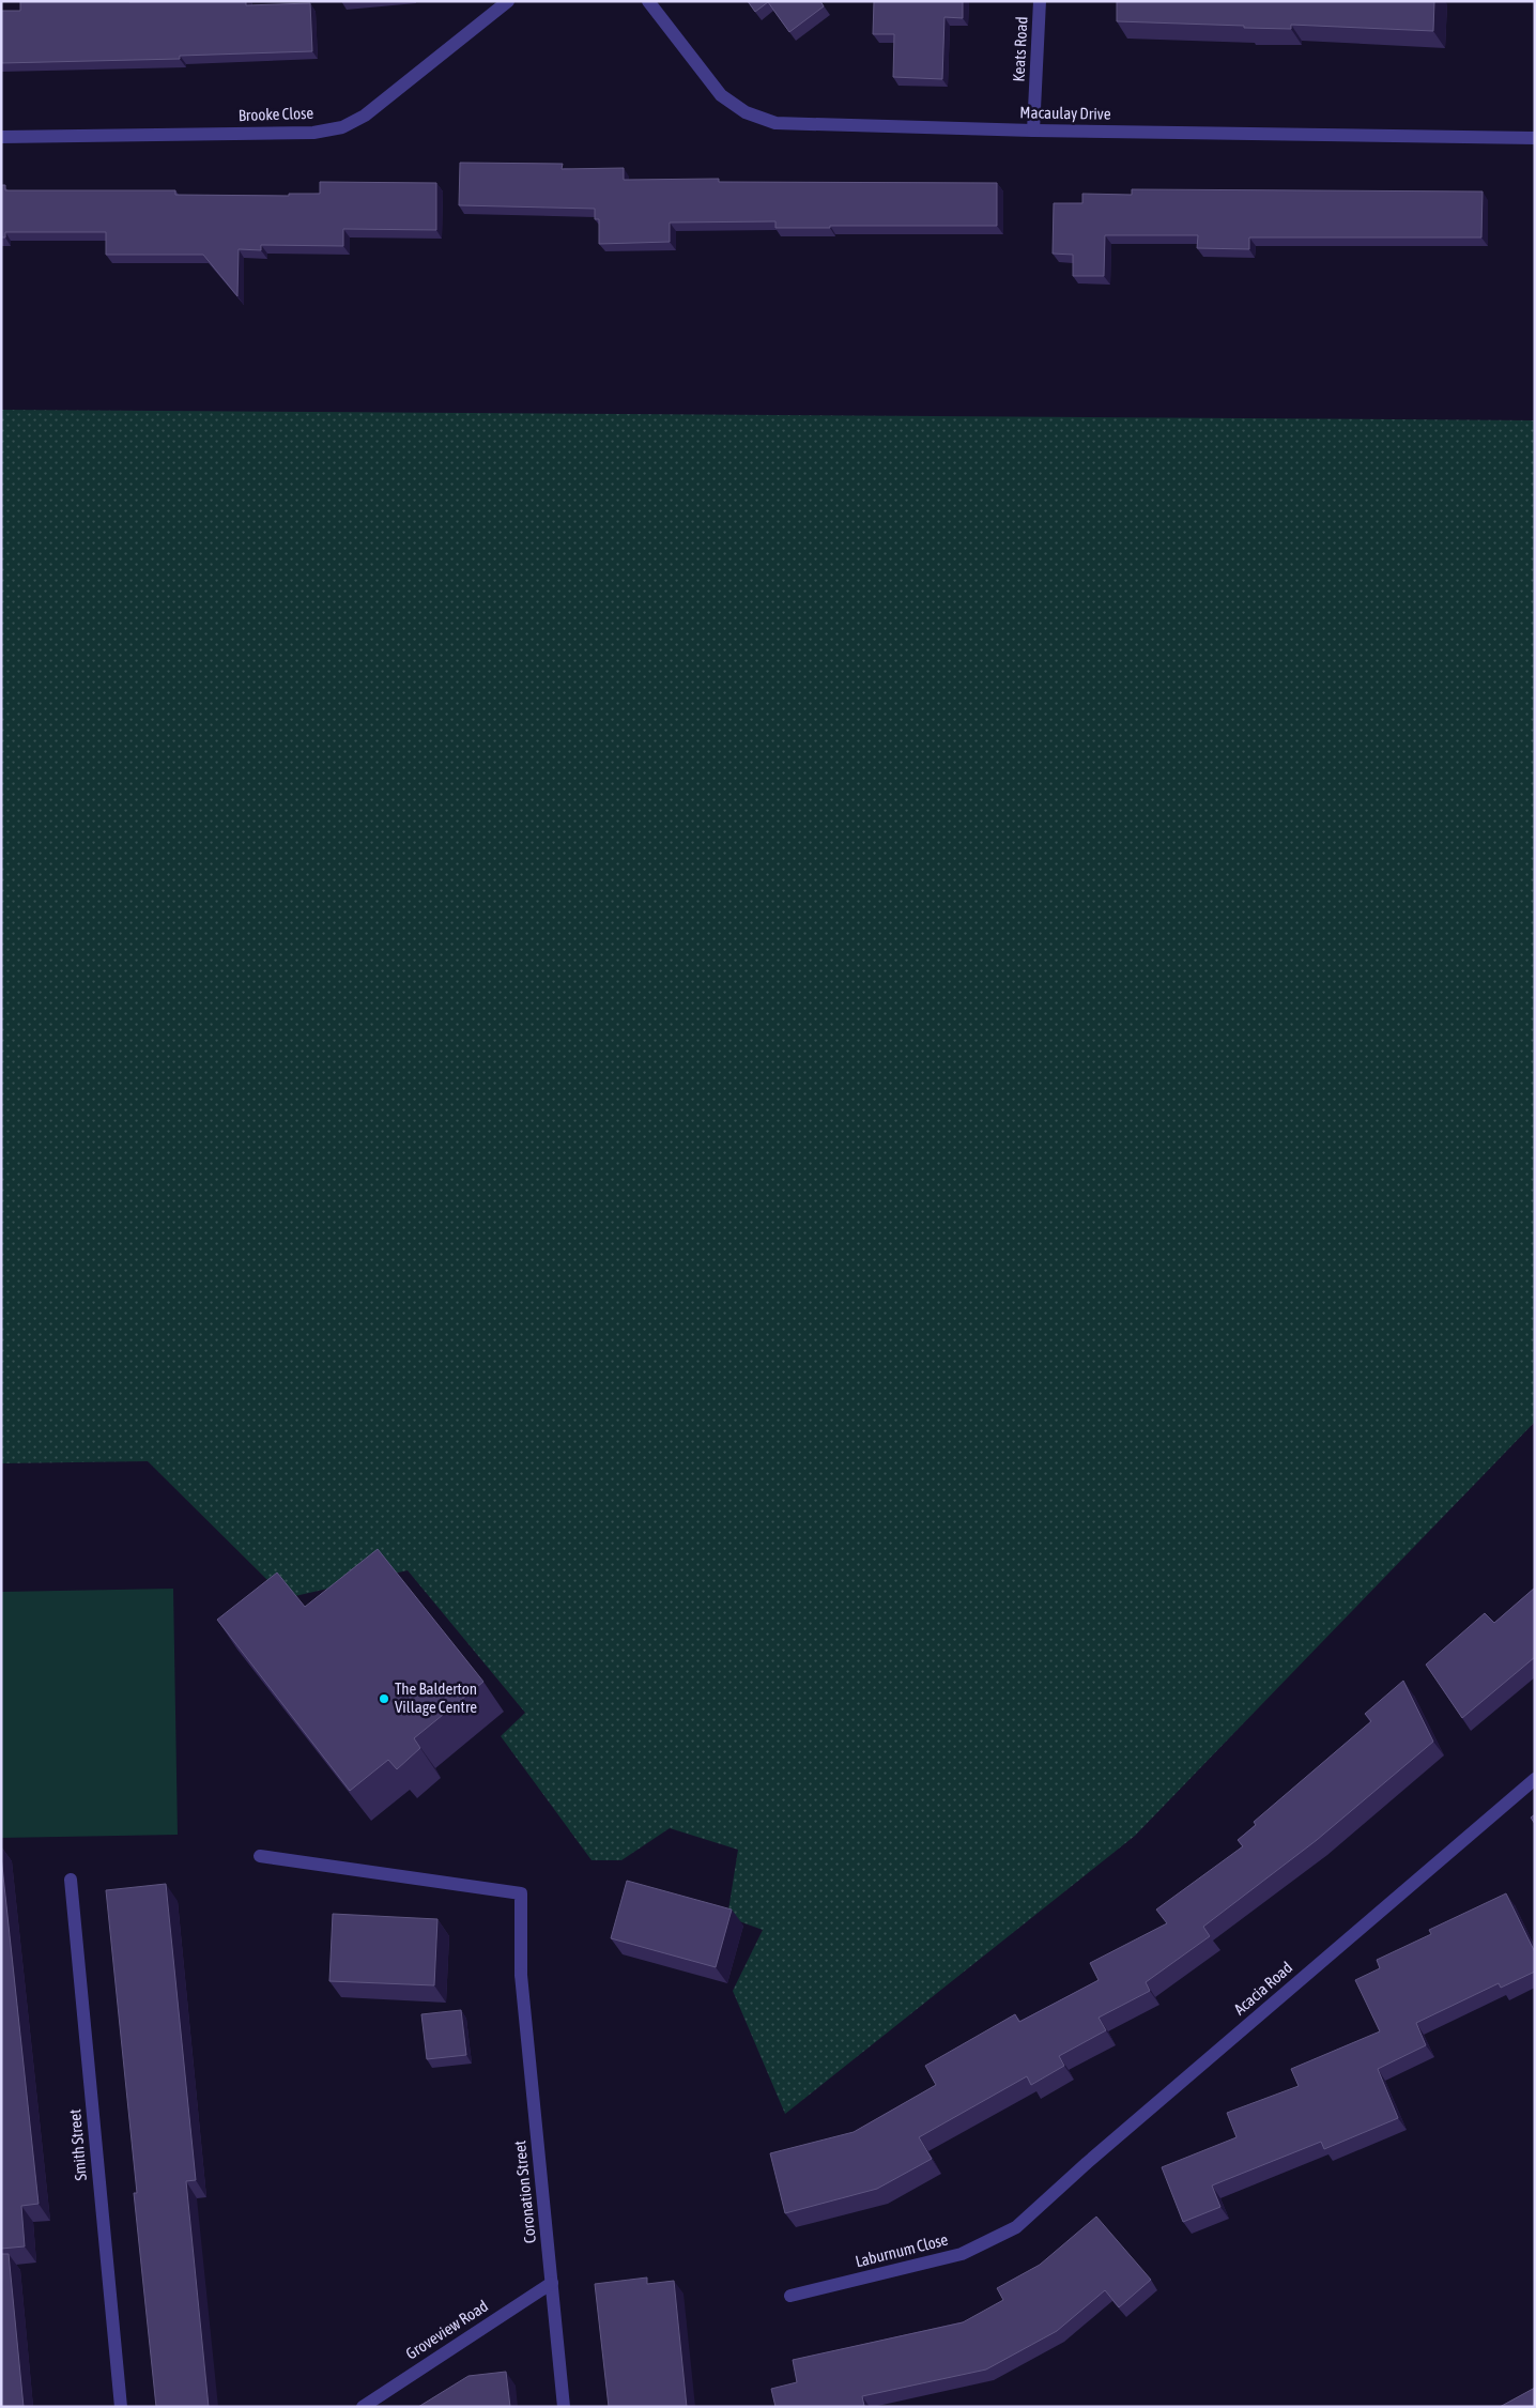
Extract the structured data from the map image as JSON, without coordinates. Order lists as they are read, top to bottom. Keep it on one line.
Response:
{"streets":{"street":["Keats Road","Macaulay Drive","Brooke Close","Acacia Road","Smith Street","Coronation Street","Laburnum Close","Groveview Road"]},"crossings":[["Keats Road","Macaulay Drive"],["Acacia Road","Laburnum Close"],["Coronation Street","Groveview Road"]],"places":["The Balderton Village Centre"]}
